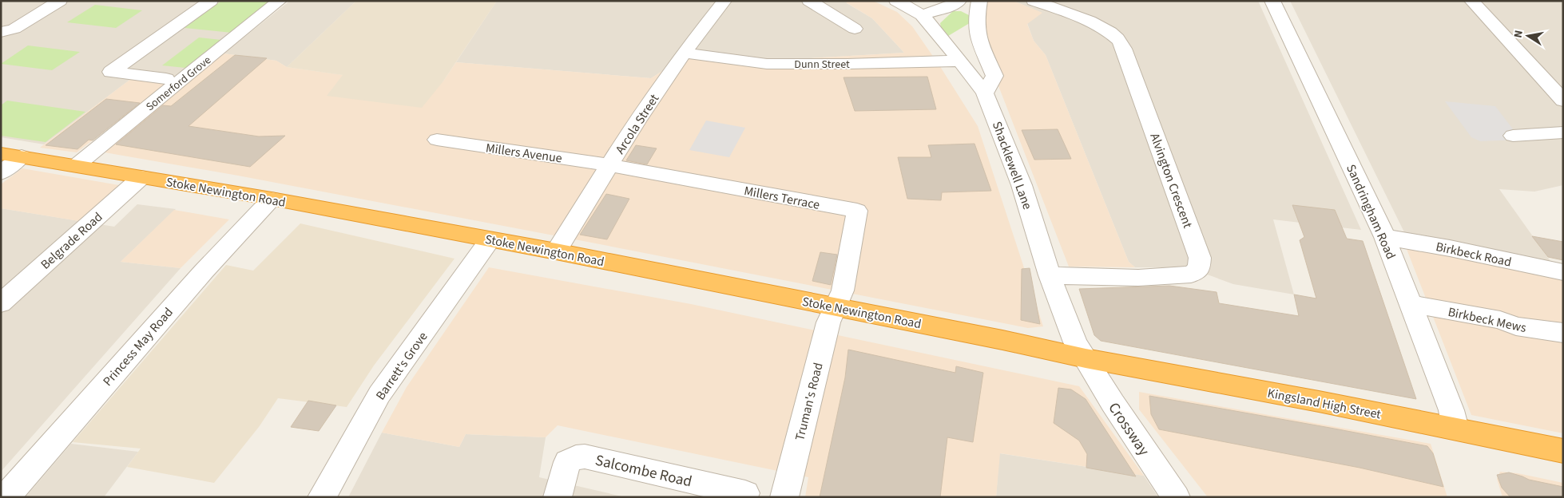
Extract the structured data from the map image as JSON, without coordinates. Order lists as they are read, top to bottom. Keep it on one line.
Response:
{"streets":{"highway":["Stoke Newington Road","Kingsland High Street"],"street":["Dunn Street","Somerford Grove","Arcola Street","Millers Avenue","Shacklewell Lane","Alvington Crescent","Millers Terrace","Sandringham Road","Belgrade Road","Birkbeck Road","Birkbeck Mews","Princess May Road","Barrett's Grove","Truman's Road","Crossway","Salcombe Road"]},"crossings":[["Dunn Street","Arcola Street"],["Dunn Street","Shacklewell Lane"],["Somerford Grove","Stoke Newington Road"],["Arcola Street","Millers Avenue"],["Arcola Street","Stoke Newington Road"],["Arcola Street","Millers Terrace"],["Millers Avenue","Millers Terrace"],["Shacklewell Lane","Alvington Crescent"],["Shacklewell Lane","Stoke Newington Road"],["Shacklewell Lane","Kingsland High Street"],["Shacklewell Lane","Crossway"],["Stoke Newington Road","Millers Terrace"],["Stoke Newington Road","Belgrade Road"],["Stoke Newington Road","Princess May Road"],["Stoke Newington Road","Barrett's Grove"],["Stoke Newington Road","Truman's Road"],["Stoke Newington Road","Kingsland High Street"],["Stoke Newington Road","Crossway"],["Millers Terrace","Truman's Road"],["Sandringham Road","Birkbeck Road"],["Sandringham Road","Birkbeck Mews"],["Sandringham Road","Kingsland High Street"],["Kingsland High Street","Crossway"]],"north":"left"}
